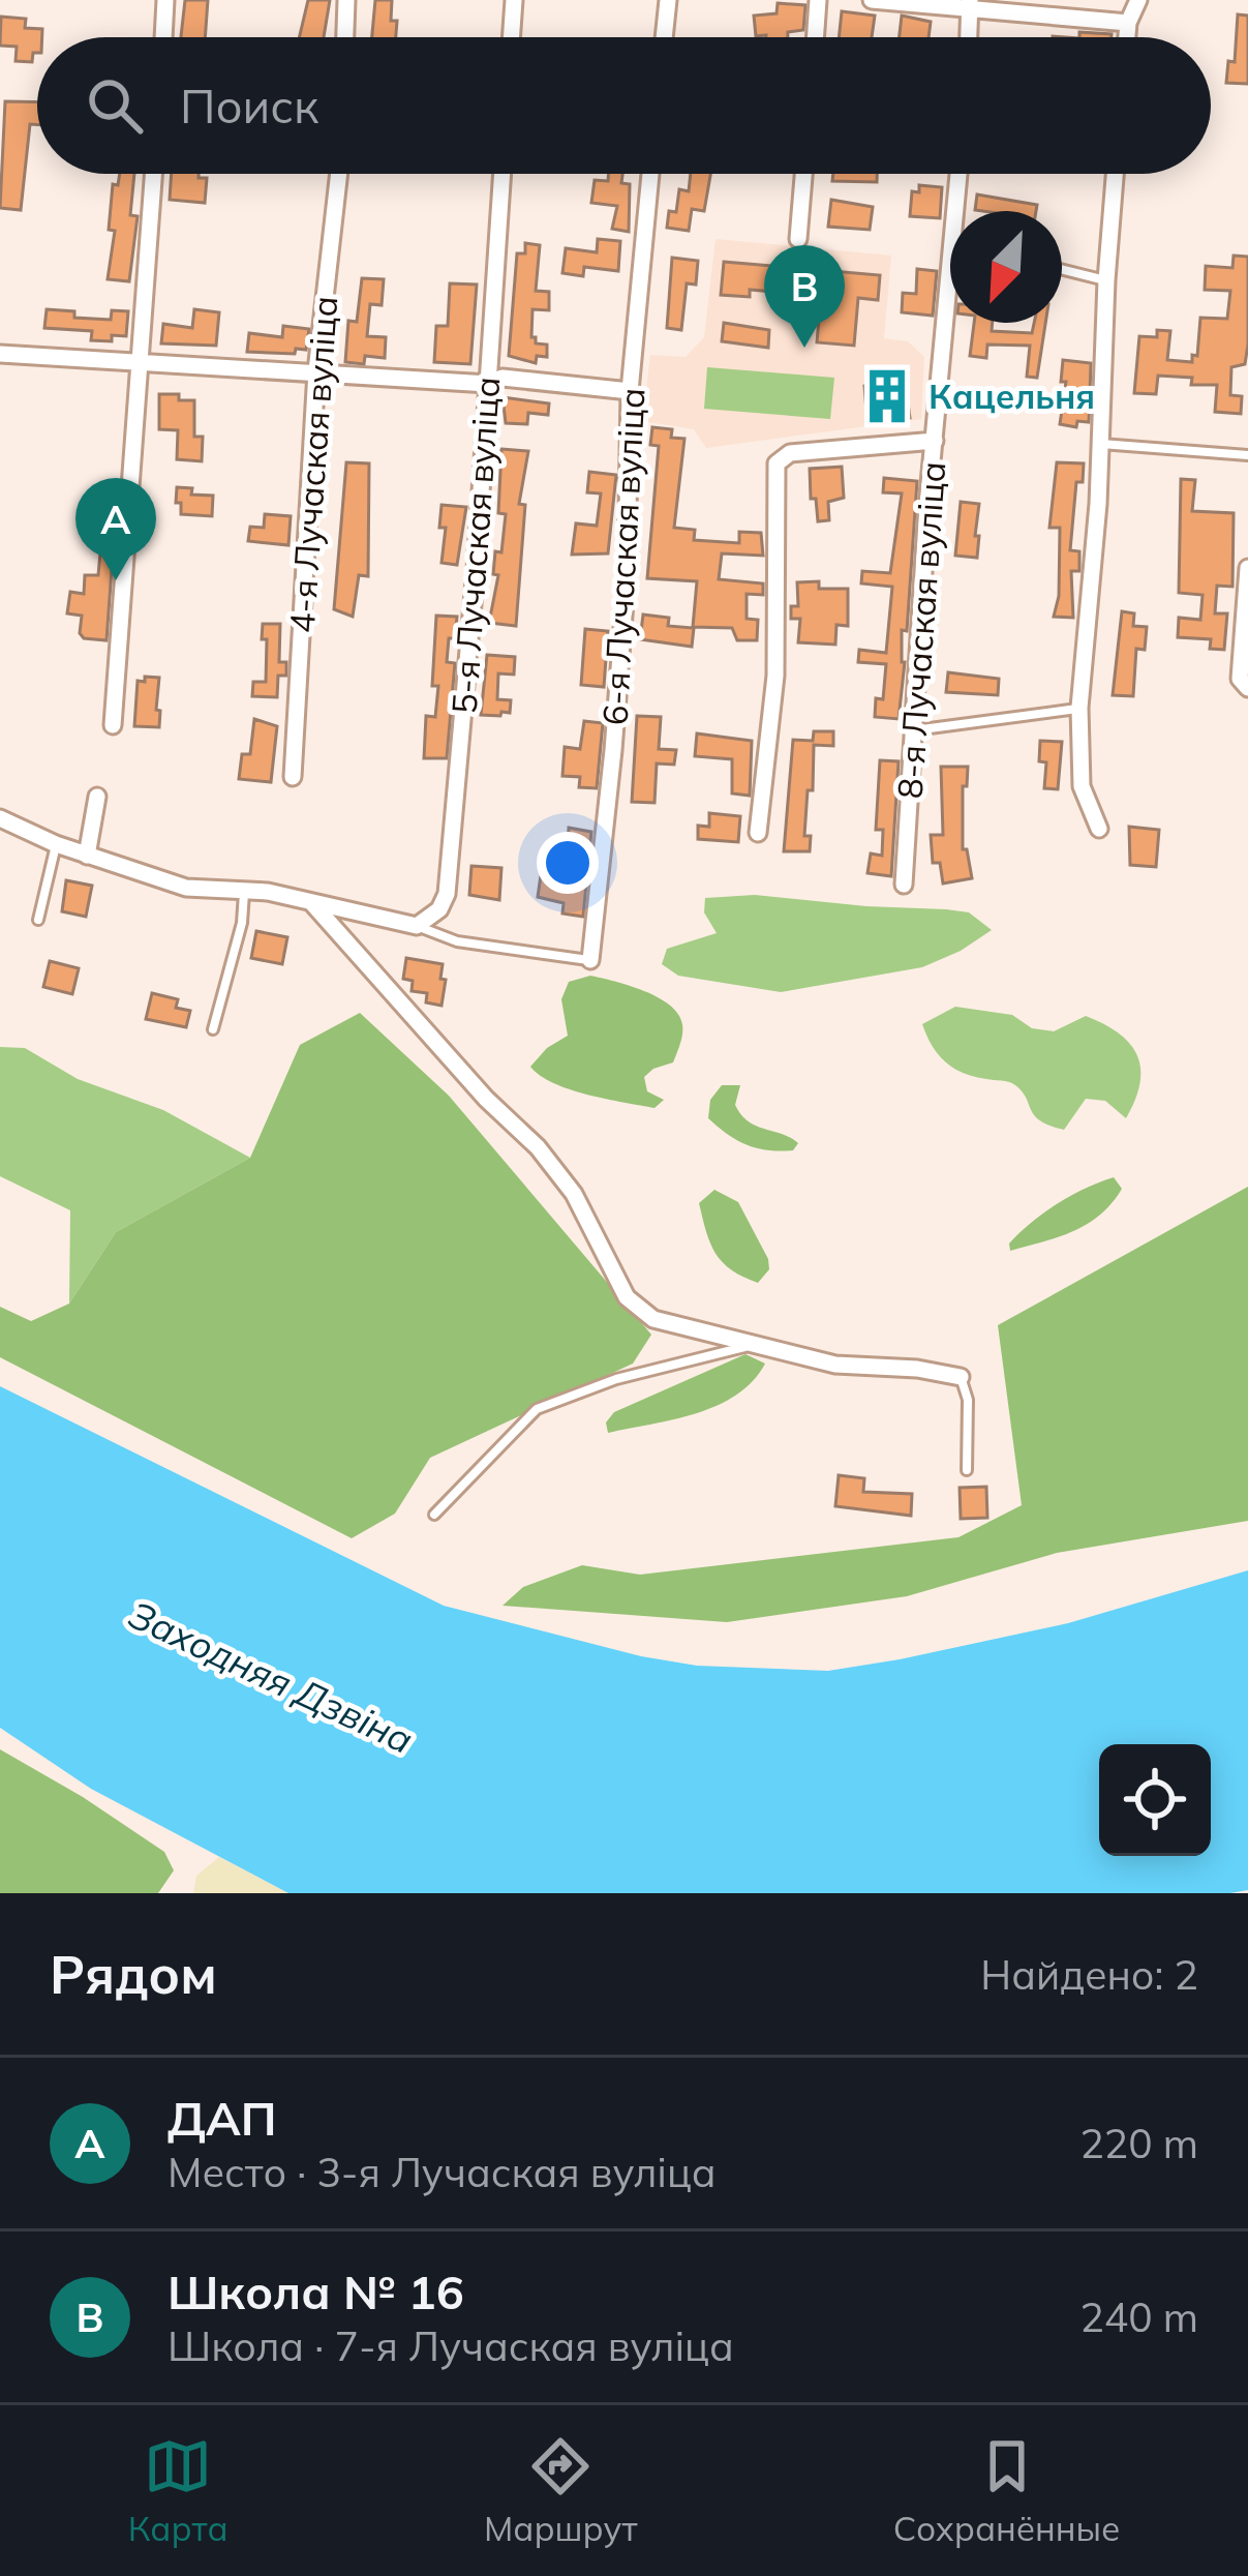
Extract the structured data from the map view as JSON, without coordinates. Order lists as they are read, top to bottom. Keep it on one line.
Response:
{"streets":{"street":["4-я Лучаская вуліца","5-я Лучаская вуліца","6-я Лучаская вуліца","8-я Лучаская вуліца"]},"water":["Заходняя Дзвіна"],"places":{"building":["Кацельня"]},"north":"bottom left","page":{"search":"Поиск","pins":["B","A"],"heading":["Рядом","Найдено: 2"],"list":[{"mark":"A","name":"ДАП","note":"Место · 3-я Лучаская вуліца","value":"220 m"},{"mark":"B","name":"Школа № 16","note":"Школа · 7-я Лучаская вуліца","value":"240 m"}],"nav":["Карта","Маршрут","Сохранённые"]}}
